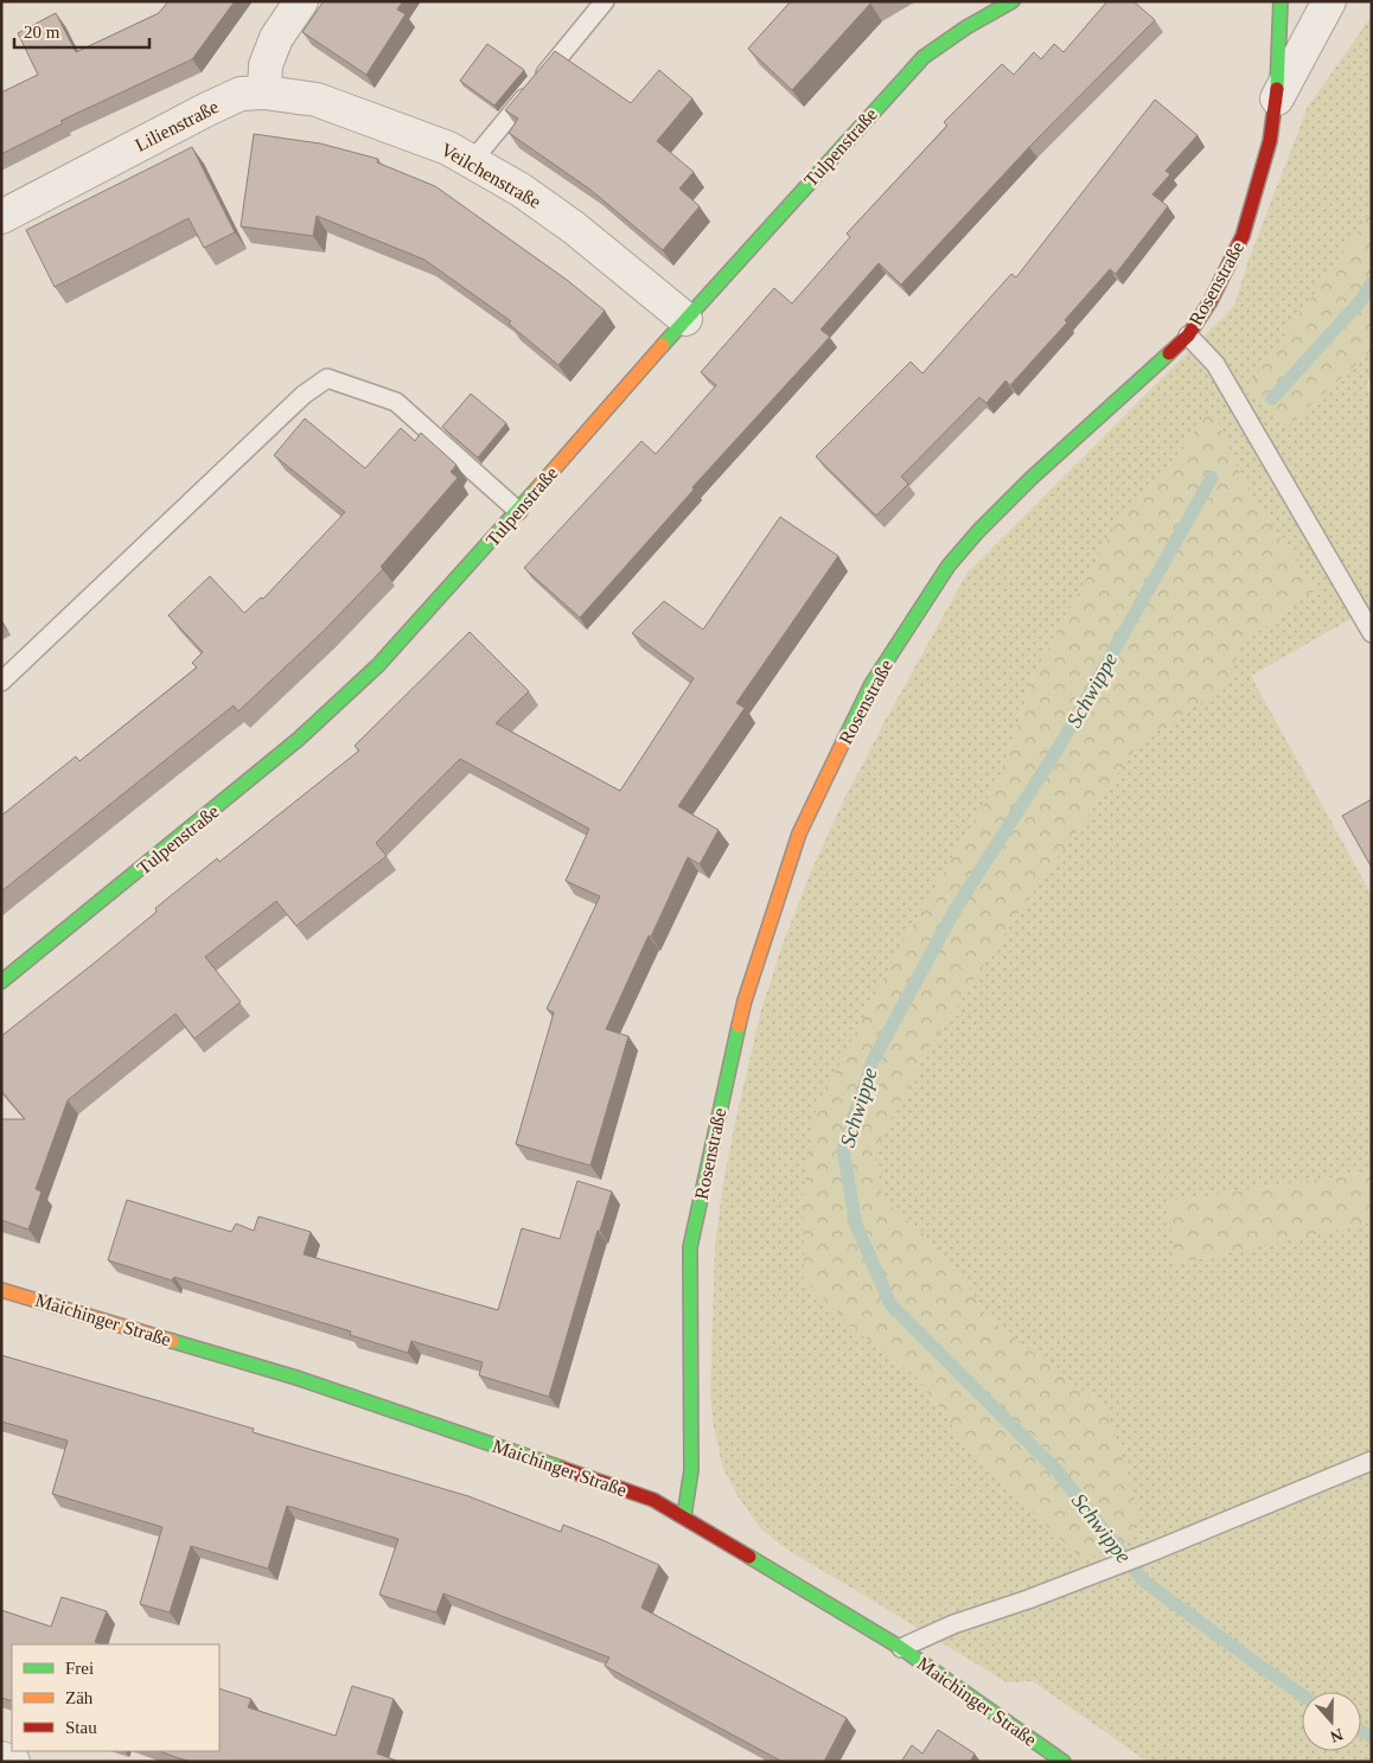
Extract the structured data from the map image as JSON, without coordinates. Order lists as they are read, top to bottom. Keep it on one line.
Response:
{"streets":{"street":["Lilienstraße","Tulpenstraße","Veilchenstraße","Rosenstraße","Maichinger Straße"]},"crossings":[["Lilienstraße","Veilchenstraße"],["Tulpenstraße","Veilchenstraße"],["Rosenstraße","Maichinger Straße"]],"water":["Schwippe"],"legend":["Frei","Zäh","Stau"],"scale_bar":"20 m","north":"bottom"}
